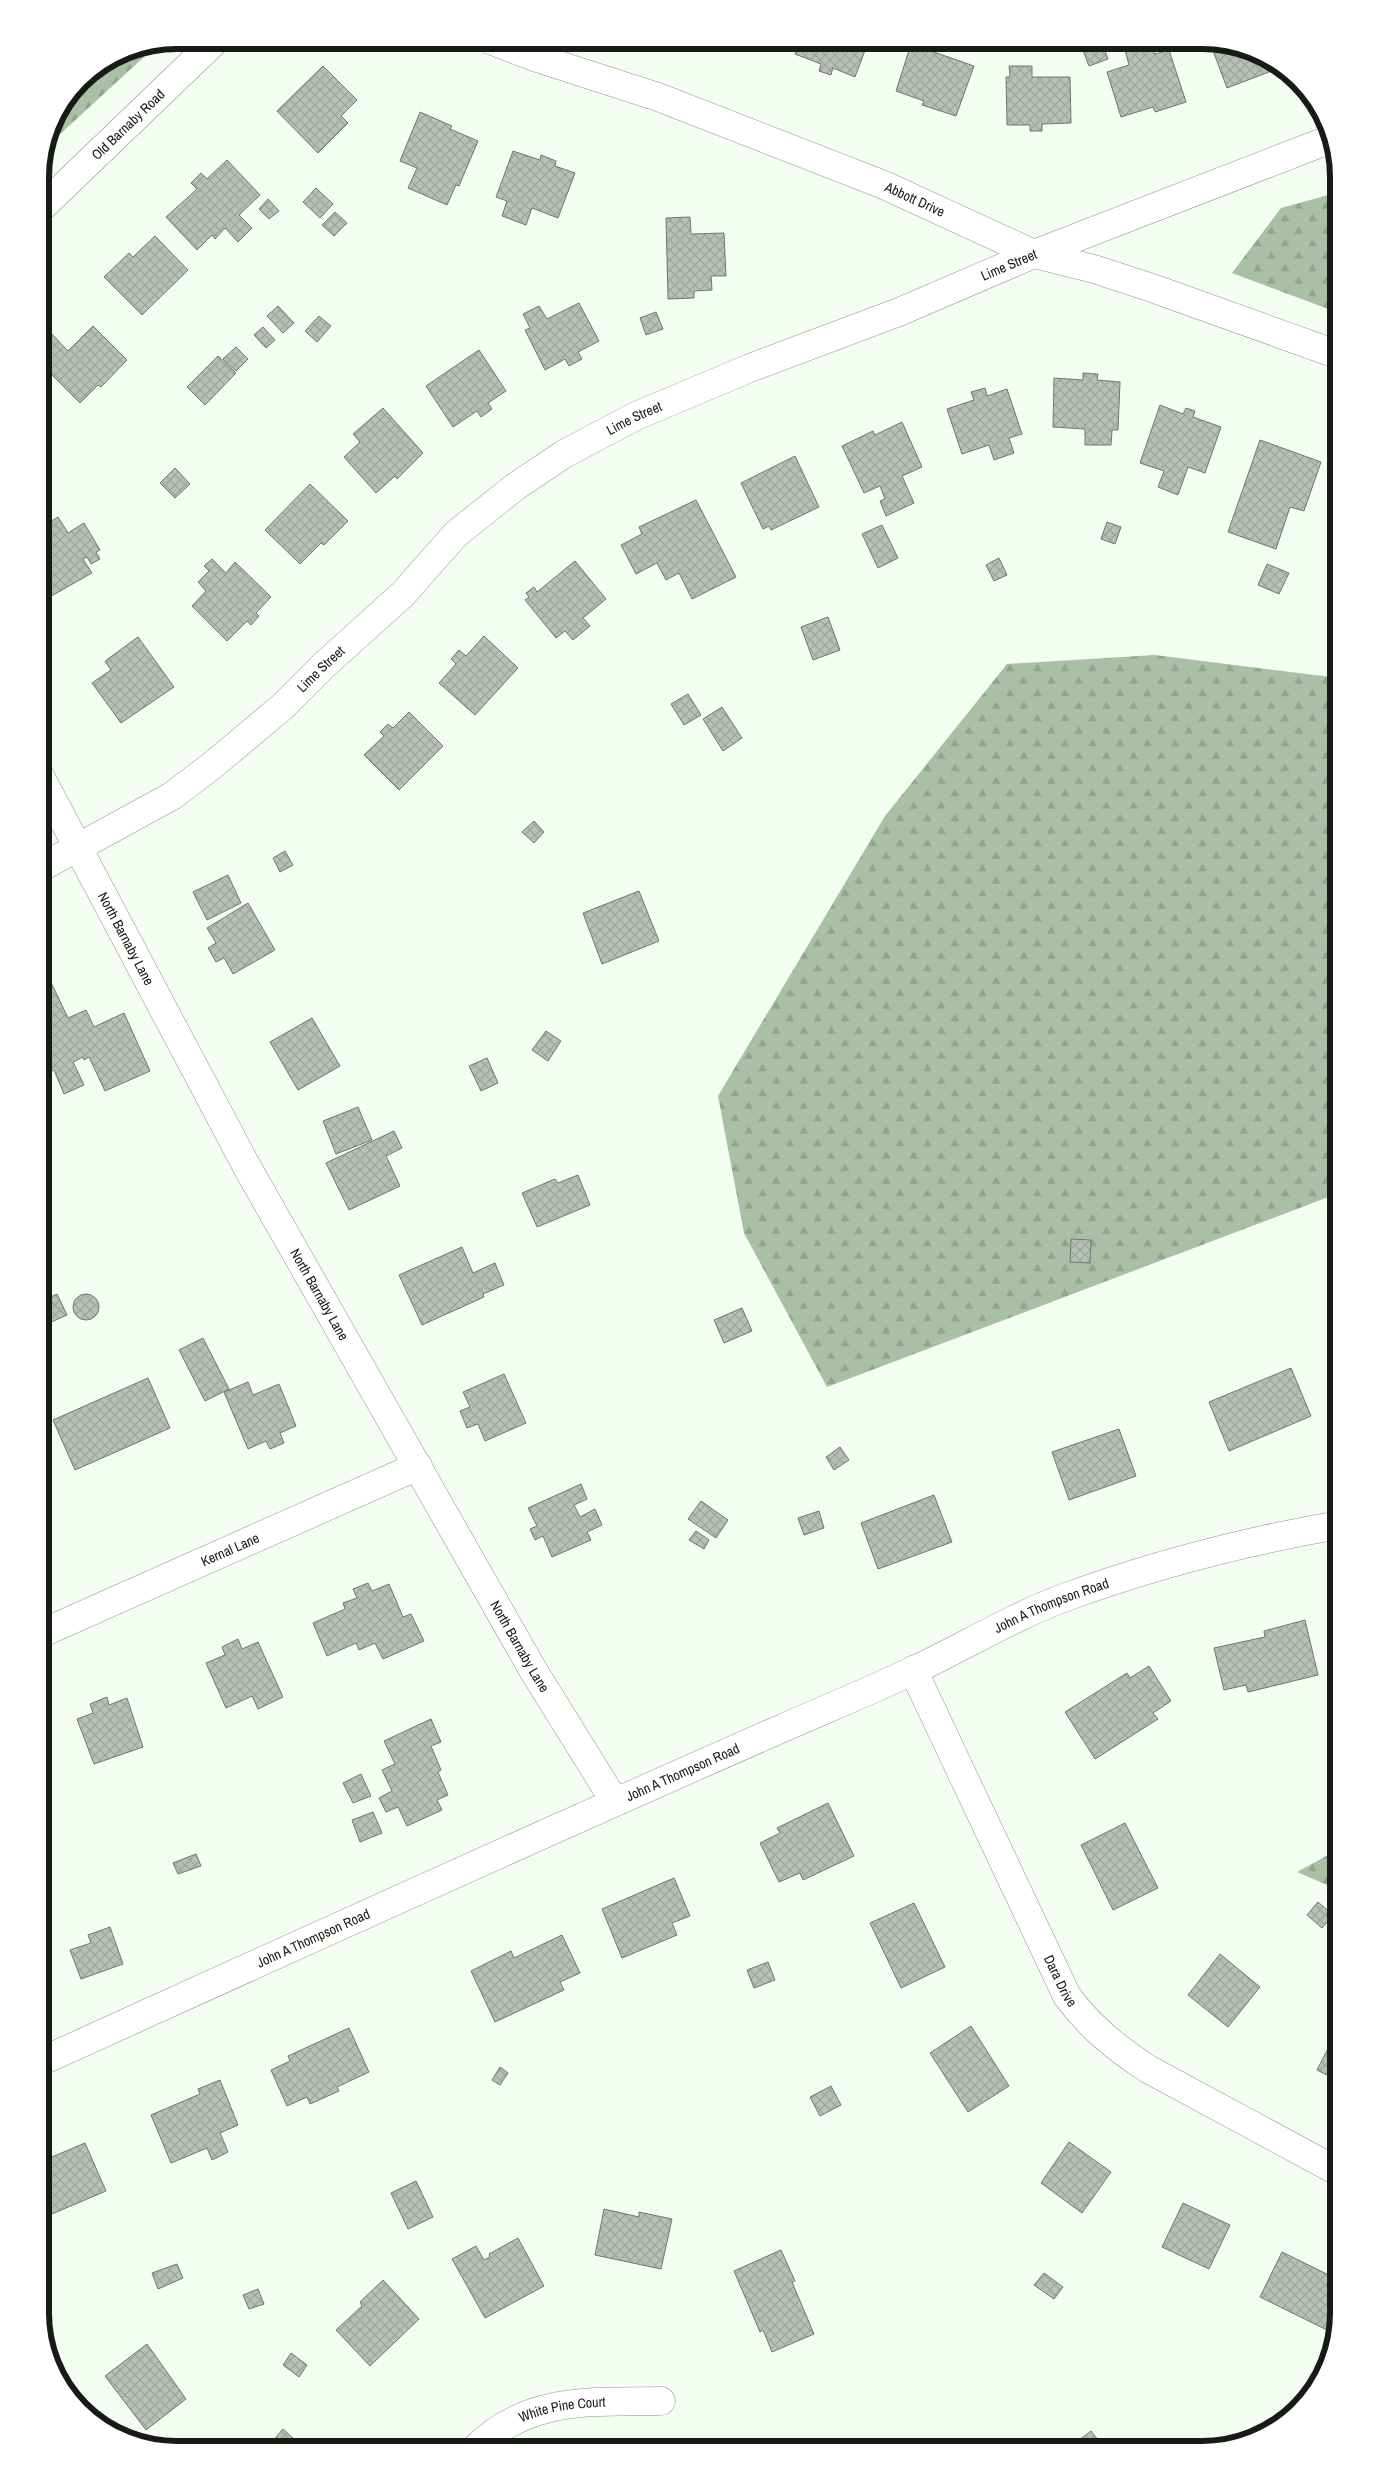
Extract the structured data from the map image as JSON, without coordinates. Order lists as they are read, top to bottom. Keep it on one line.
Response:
{"streets":{"street":["Old Barnaby Road","Abbott Drive","Lime Street","North Barnaby Lane","Kernal Lane","John A Thompson Road","Dara Drive","White Pine Court"]},"crossings":[["Abbott Drive","Lime Street"],["Lime Street","North Barnaby Lane"],["North Barnaby Lane","Kernal Lane"],["North Barnaby Lane","John A Thompson Road"],["John A Thompson Road","Dara Drive"]]}
